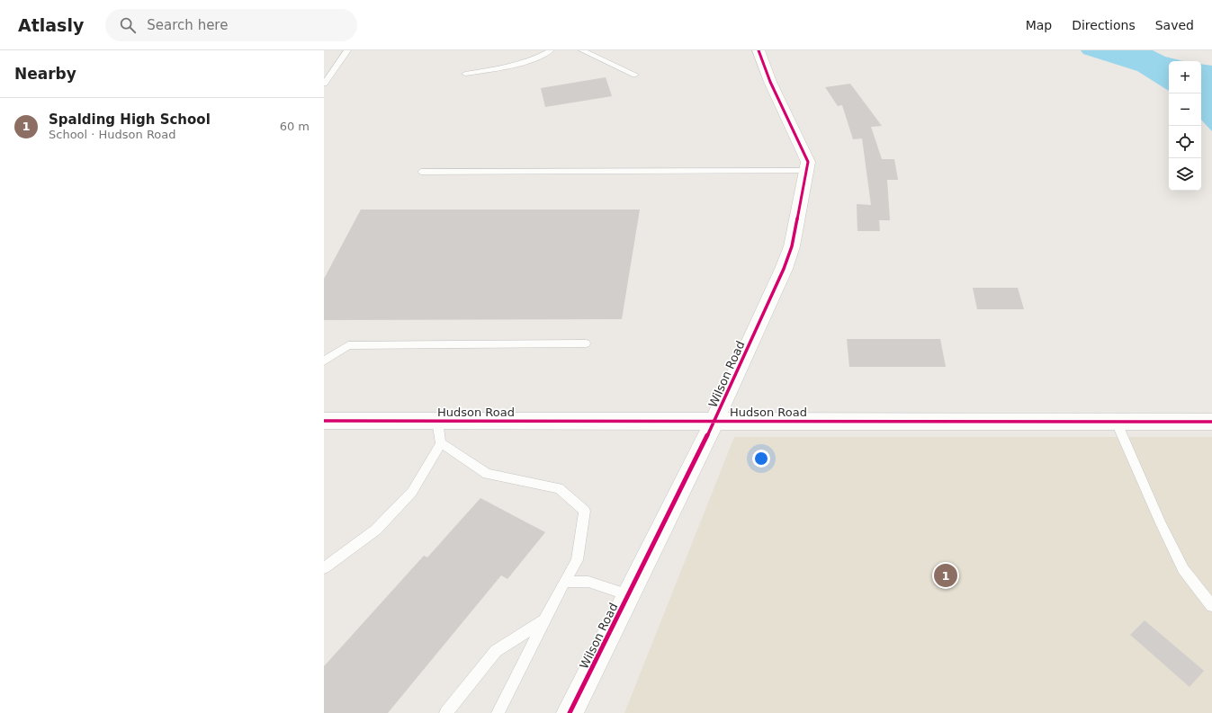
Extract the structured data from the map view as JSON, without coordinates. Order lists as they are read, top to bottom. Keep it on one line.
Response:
{"streets":{"street":["Wilson Road","Hudson Road"]},"crossings":[["Wilson Road","Hudson Road"]],"page":{"header":"Atlasly","search":"Search here","nav":["Map","Directions","Saved"],"heading":"Nearby","map_buttons":["+","−"],"list":[{"mark":"1","name":"Spalding High School","note":"School · Hudson Road","value":"60 m"}],"pins":"1"}}
